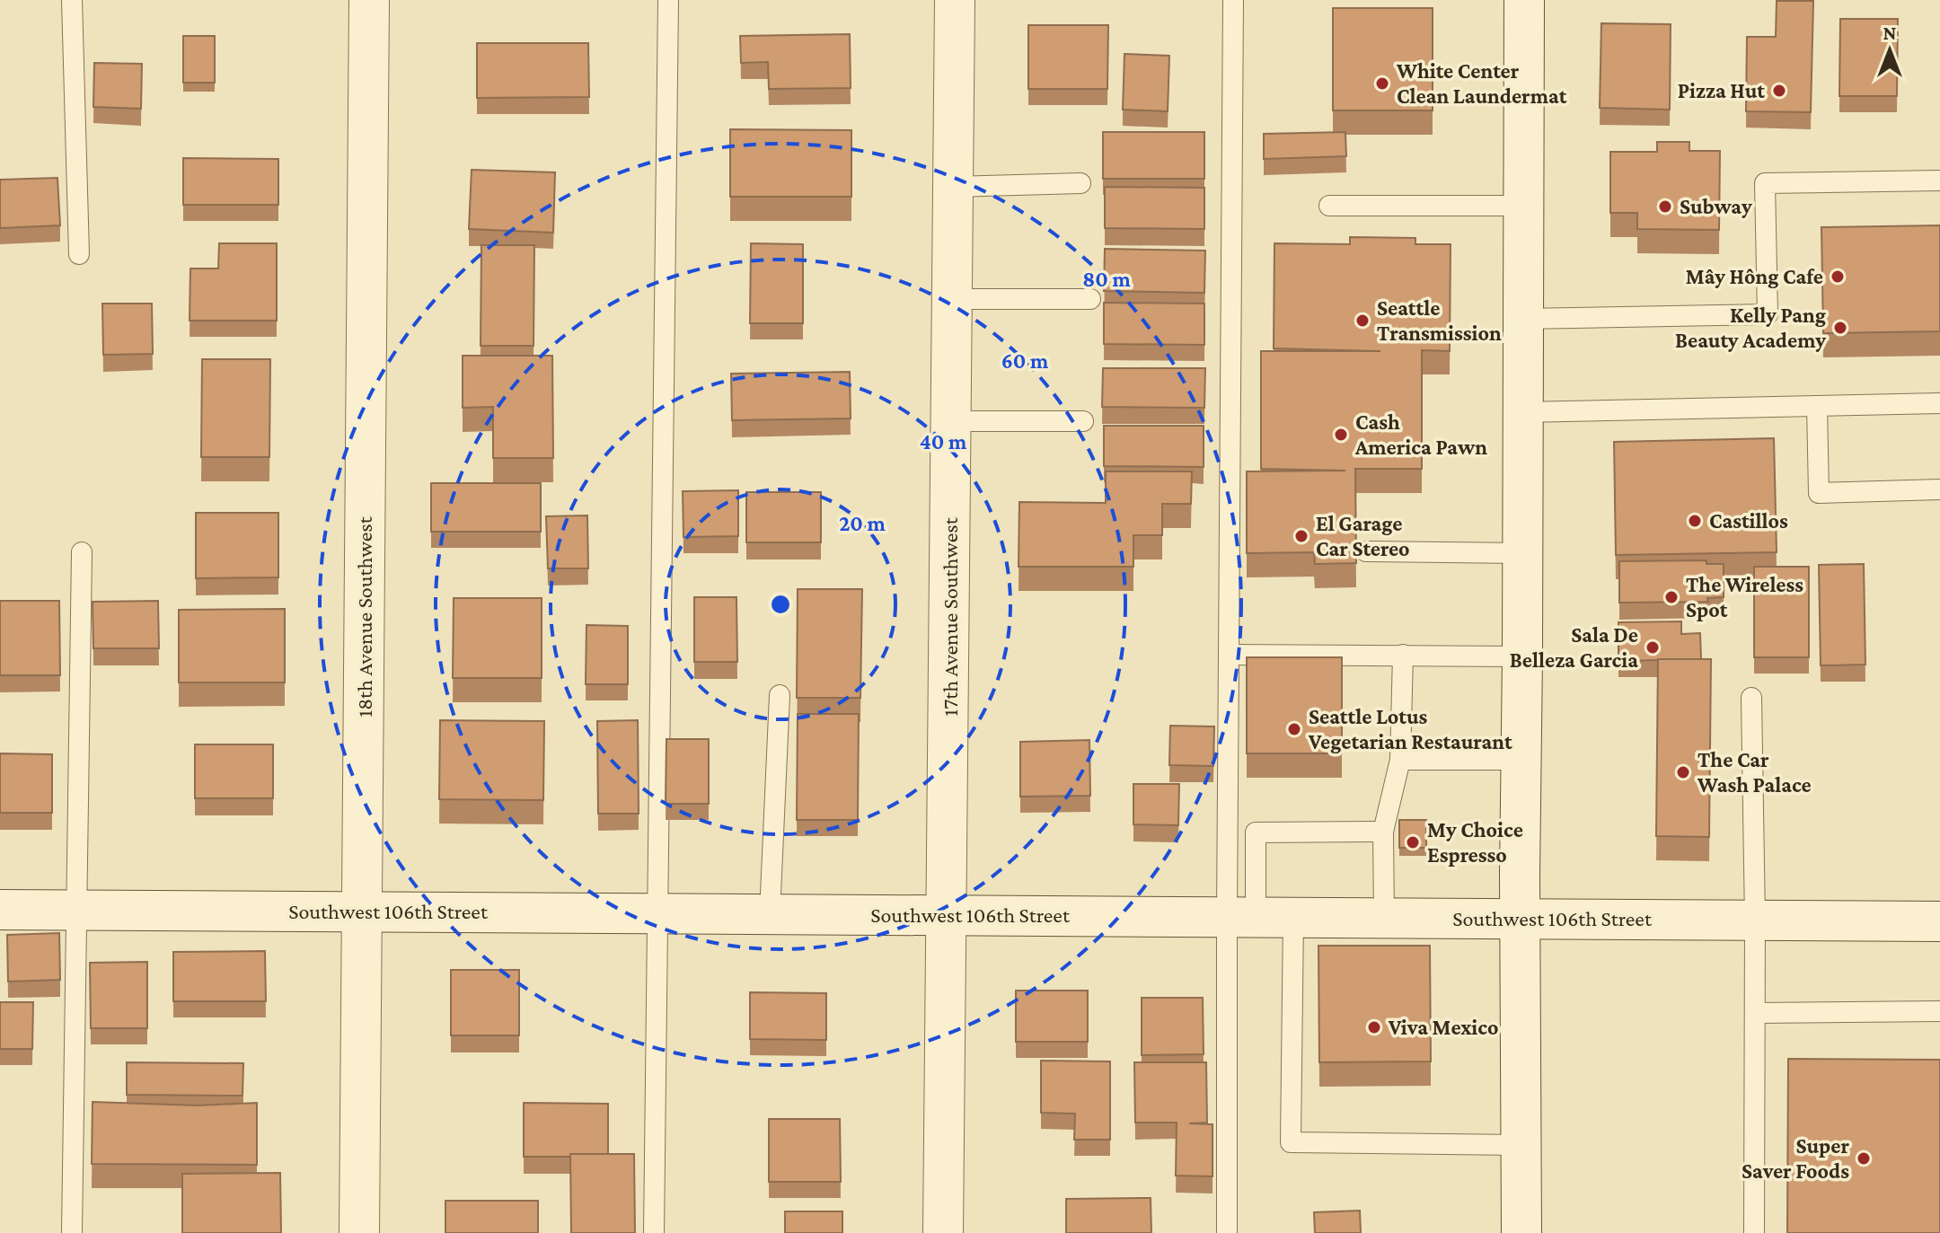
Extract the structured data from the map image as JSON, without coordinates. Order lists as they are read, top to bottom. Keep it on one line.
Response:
{"streets":{"street":["18th Avenue Southwest","17th Avenue Southwest","Southwest 106th Street"]},"crossings":[["18th Avenue Southwest","Southwest 106th Street"],["17th Avenue Southwest","Southwest 106th Street"]],"places":["White Center Clean Laundermat","Pizza Hut","Subway","Mây Hông Cafe","Seattle Transmission","Kelly Pang Beauty Academy","Cash America Pawn","Castillos","El Garage Car Stereo","The Wireless Spot","Sala De Belleza Garcia","Seattle Lotus Vegetarian Restaurant","The Car Wash Palace","My Choice Espresso","Viva Mexico","Super Saver Foods"],"north":"top","rings":["80 m","60 m","40 m","20 m"]}
